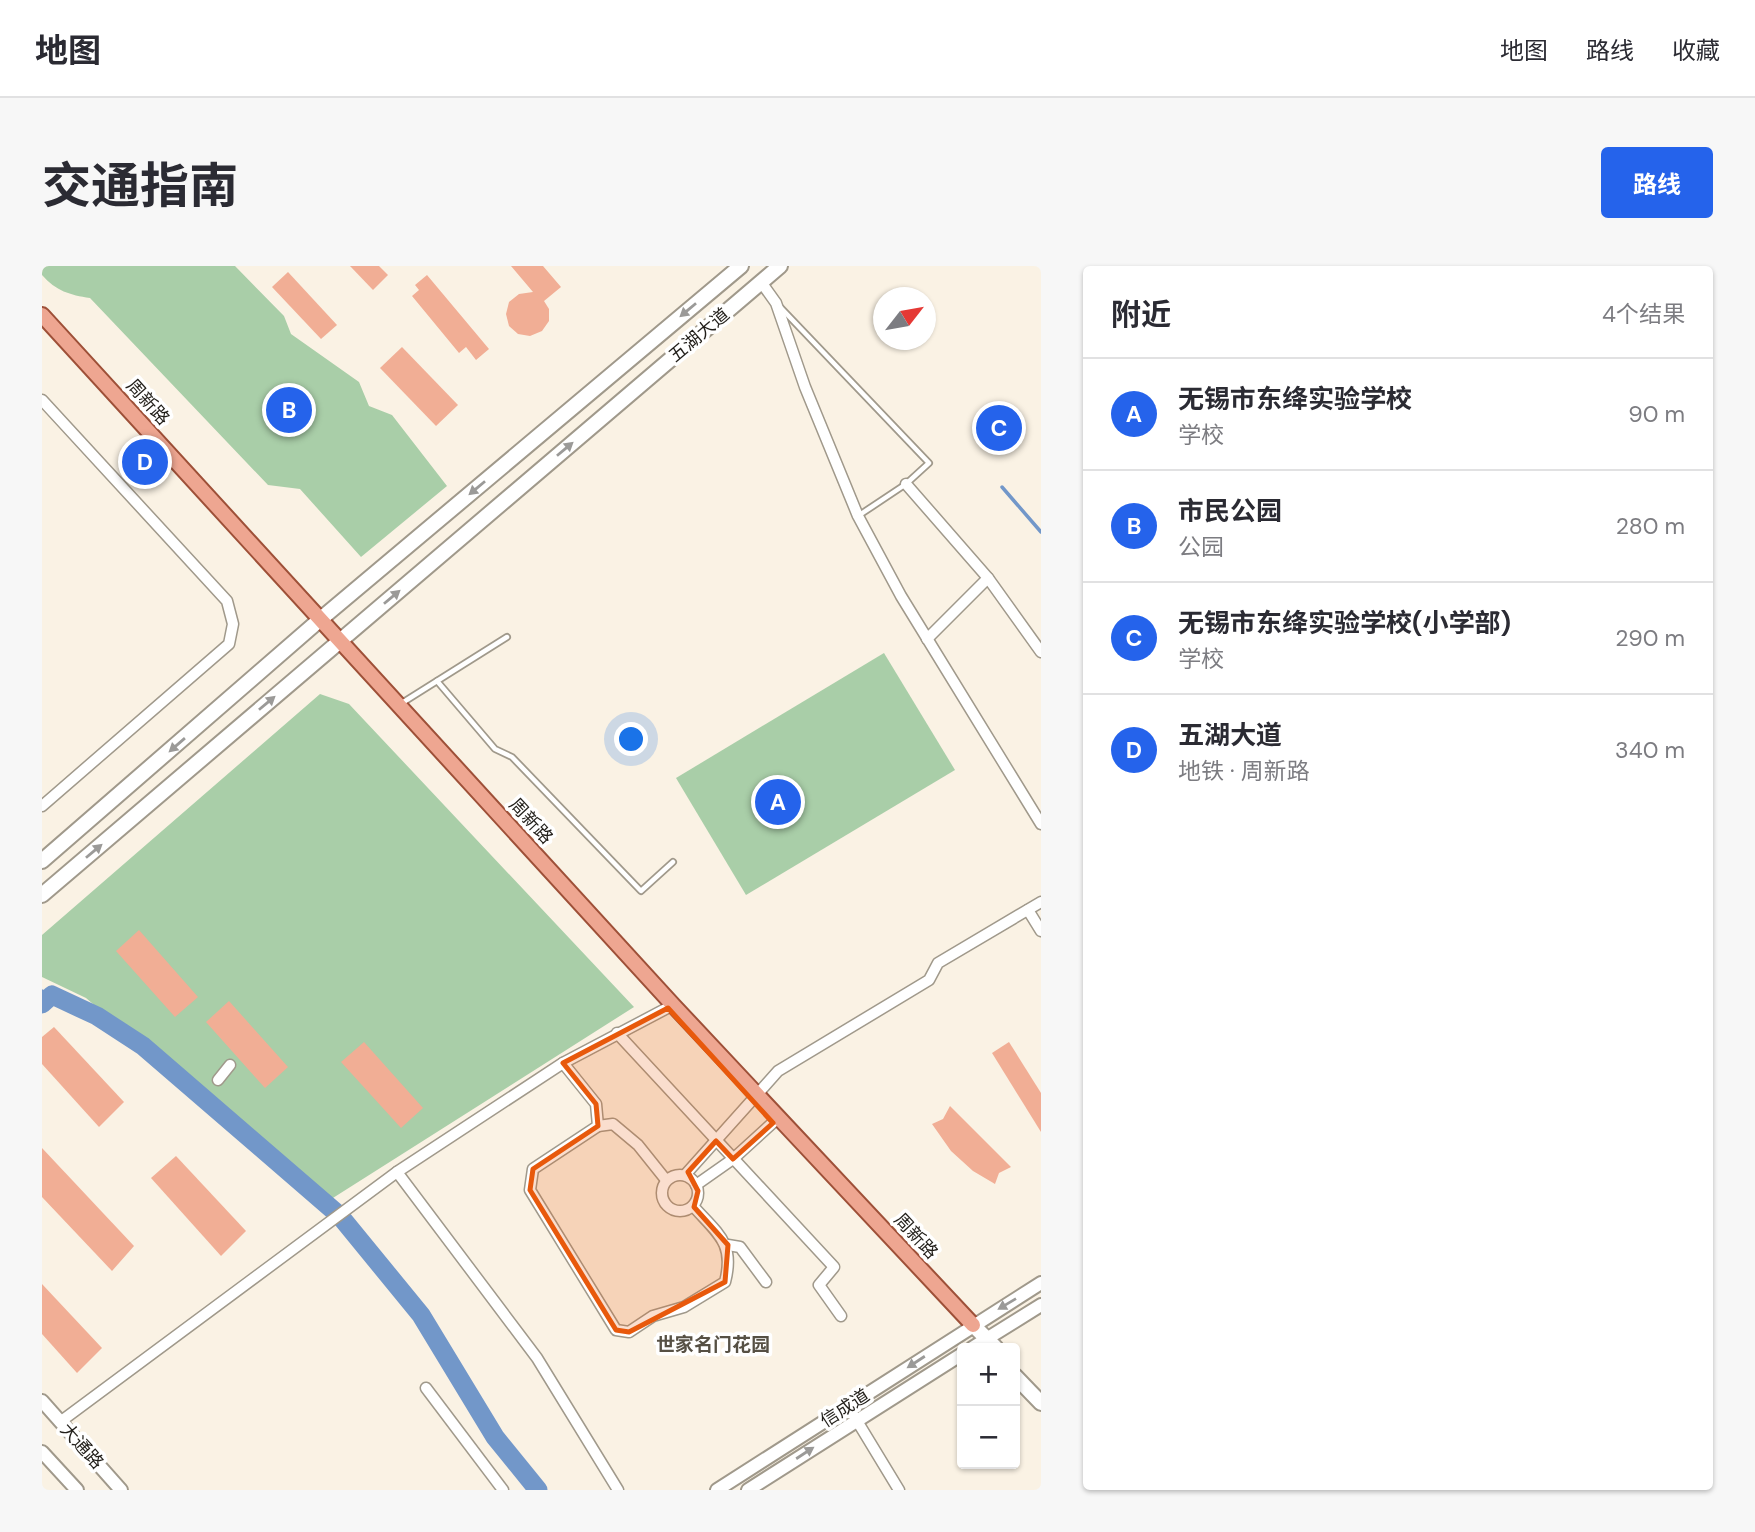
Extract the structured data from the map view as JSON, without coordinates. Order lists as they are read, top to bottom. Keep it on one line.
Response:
{"streets":{"main road":["五湖大道","周新路"],"street":["信成道","大通路"]},"crossings":[["五湖大道","周新路"],["周新路","信成道"]],"districts":["世家名门花园"],"north":"top right","page":{"header":"地图","nav":["地图","路线","收藏"],"title":"交通指南","buttons":"路线","heading":["附近","4个结果"],"list":[{"mark":"A","name":"无锡市东绛实验学校","note":"学校","value":"90 m"},{"mark":"B","name":"市民公园","note":"公园","value":"280 m"},{"mark":"C","name":"无锡市东绛实验学校(小学部)","note":"学校","value":"290 m"},{"mark":"D","name":"五湖大道","note":"地铁 · 周新路","value":"340 m"}],"pins":["B","C","D","A"],"map_buttons":["+","−"]}}
